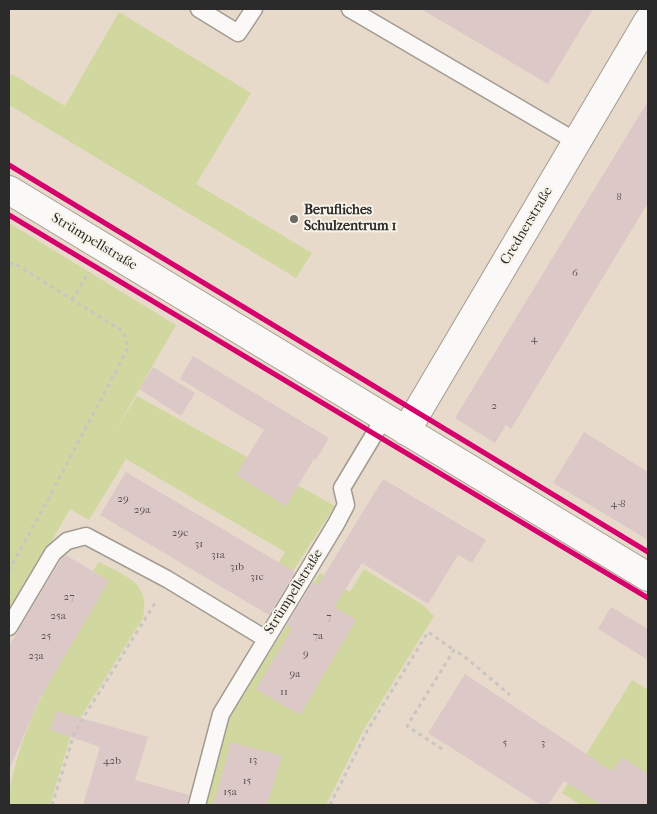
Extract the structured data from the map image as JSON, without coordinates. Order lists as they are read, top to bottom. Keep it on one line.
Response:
{"streets":{"street":["Crednerstraße","Strümpellstraße"]},"crossings":[["Crednerstraße","Strümpellstraße"]],"places":["Berufliches Schulzentrum 1"],"house_numbers":["8","6","4","2","29","4-8","29a","29c","31","31a","31b","31c","27","25a","7","25","7a","9","23a","9a","11","5","3","13","42b","15","15a"]}
